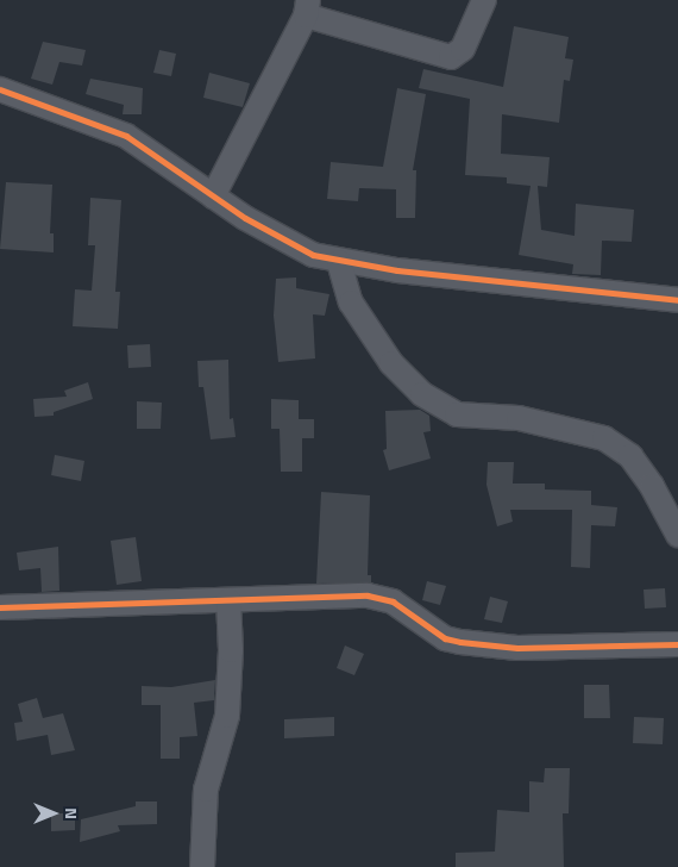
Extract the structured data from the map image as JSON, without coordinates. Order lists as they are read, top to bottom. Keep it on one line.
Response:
{"north":"right"}
